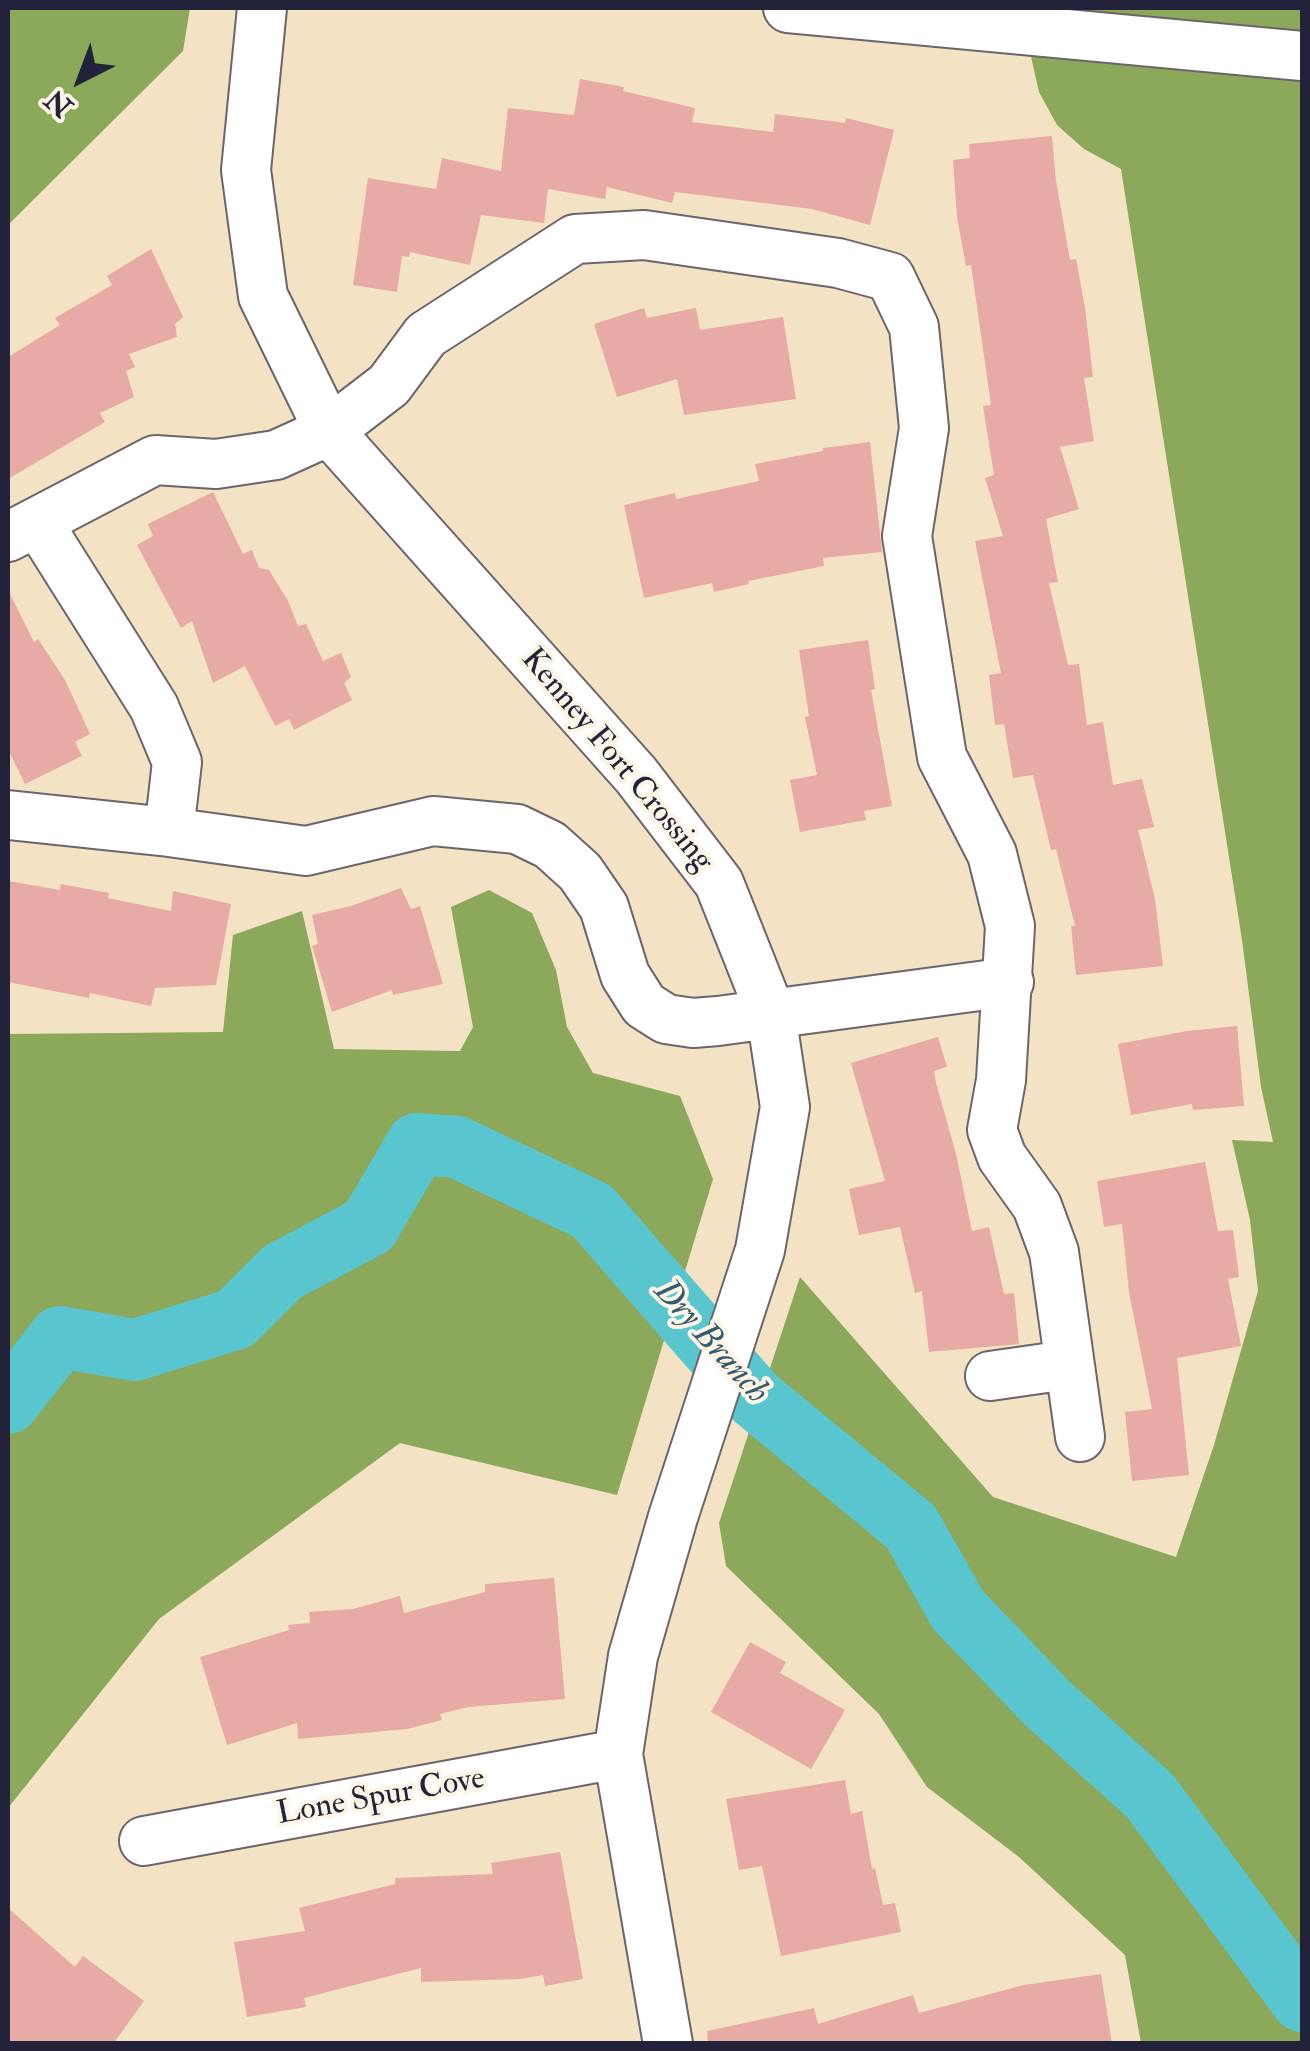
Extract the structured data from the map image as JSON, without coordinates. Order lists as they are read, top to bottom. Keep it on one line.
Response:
{"streets":{"street":["Kenney Fort Crossing","Lone Spur Cove"]},"crossings":[["Kenney Fort Crossing","Lone Spur Cove"]],"water":["Dry Branch"],"north":"bottom left"}
